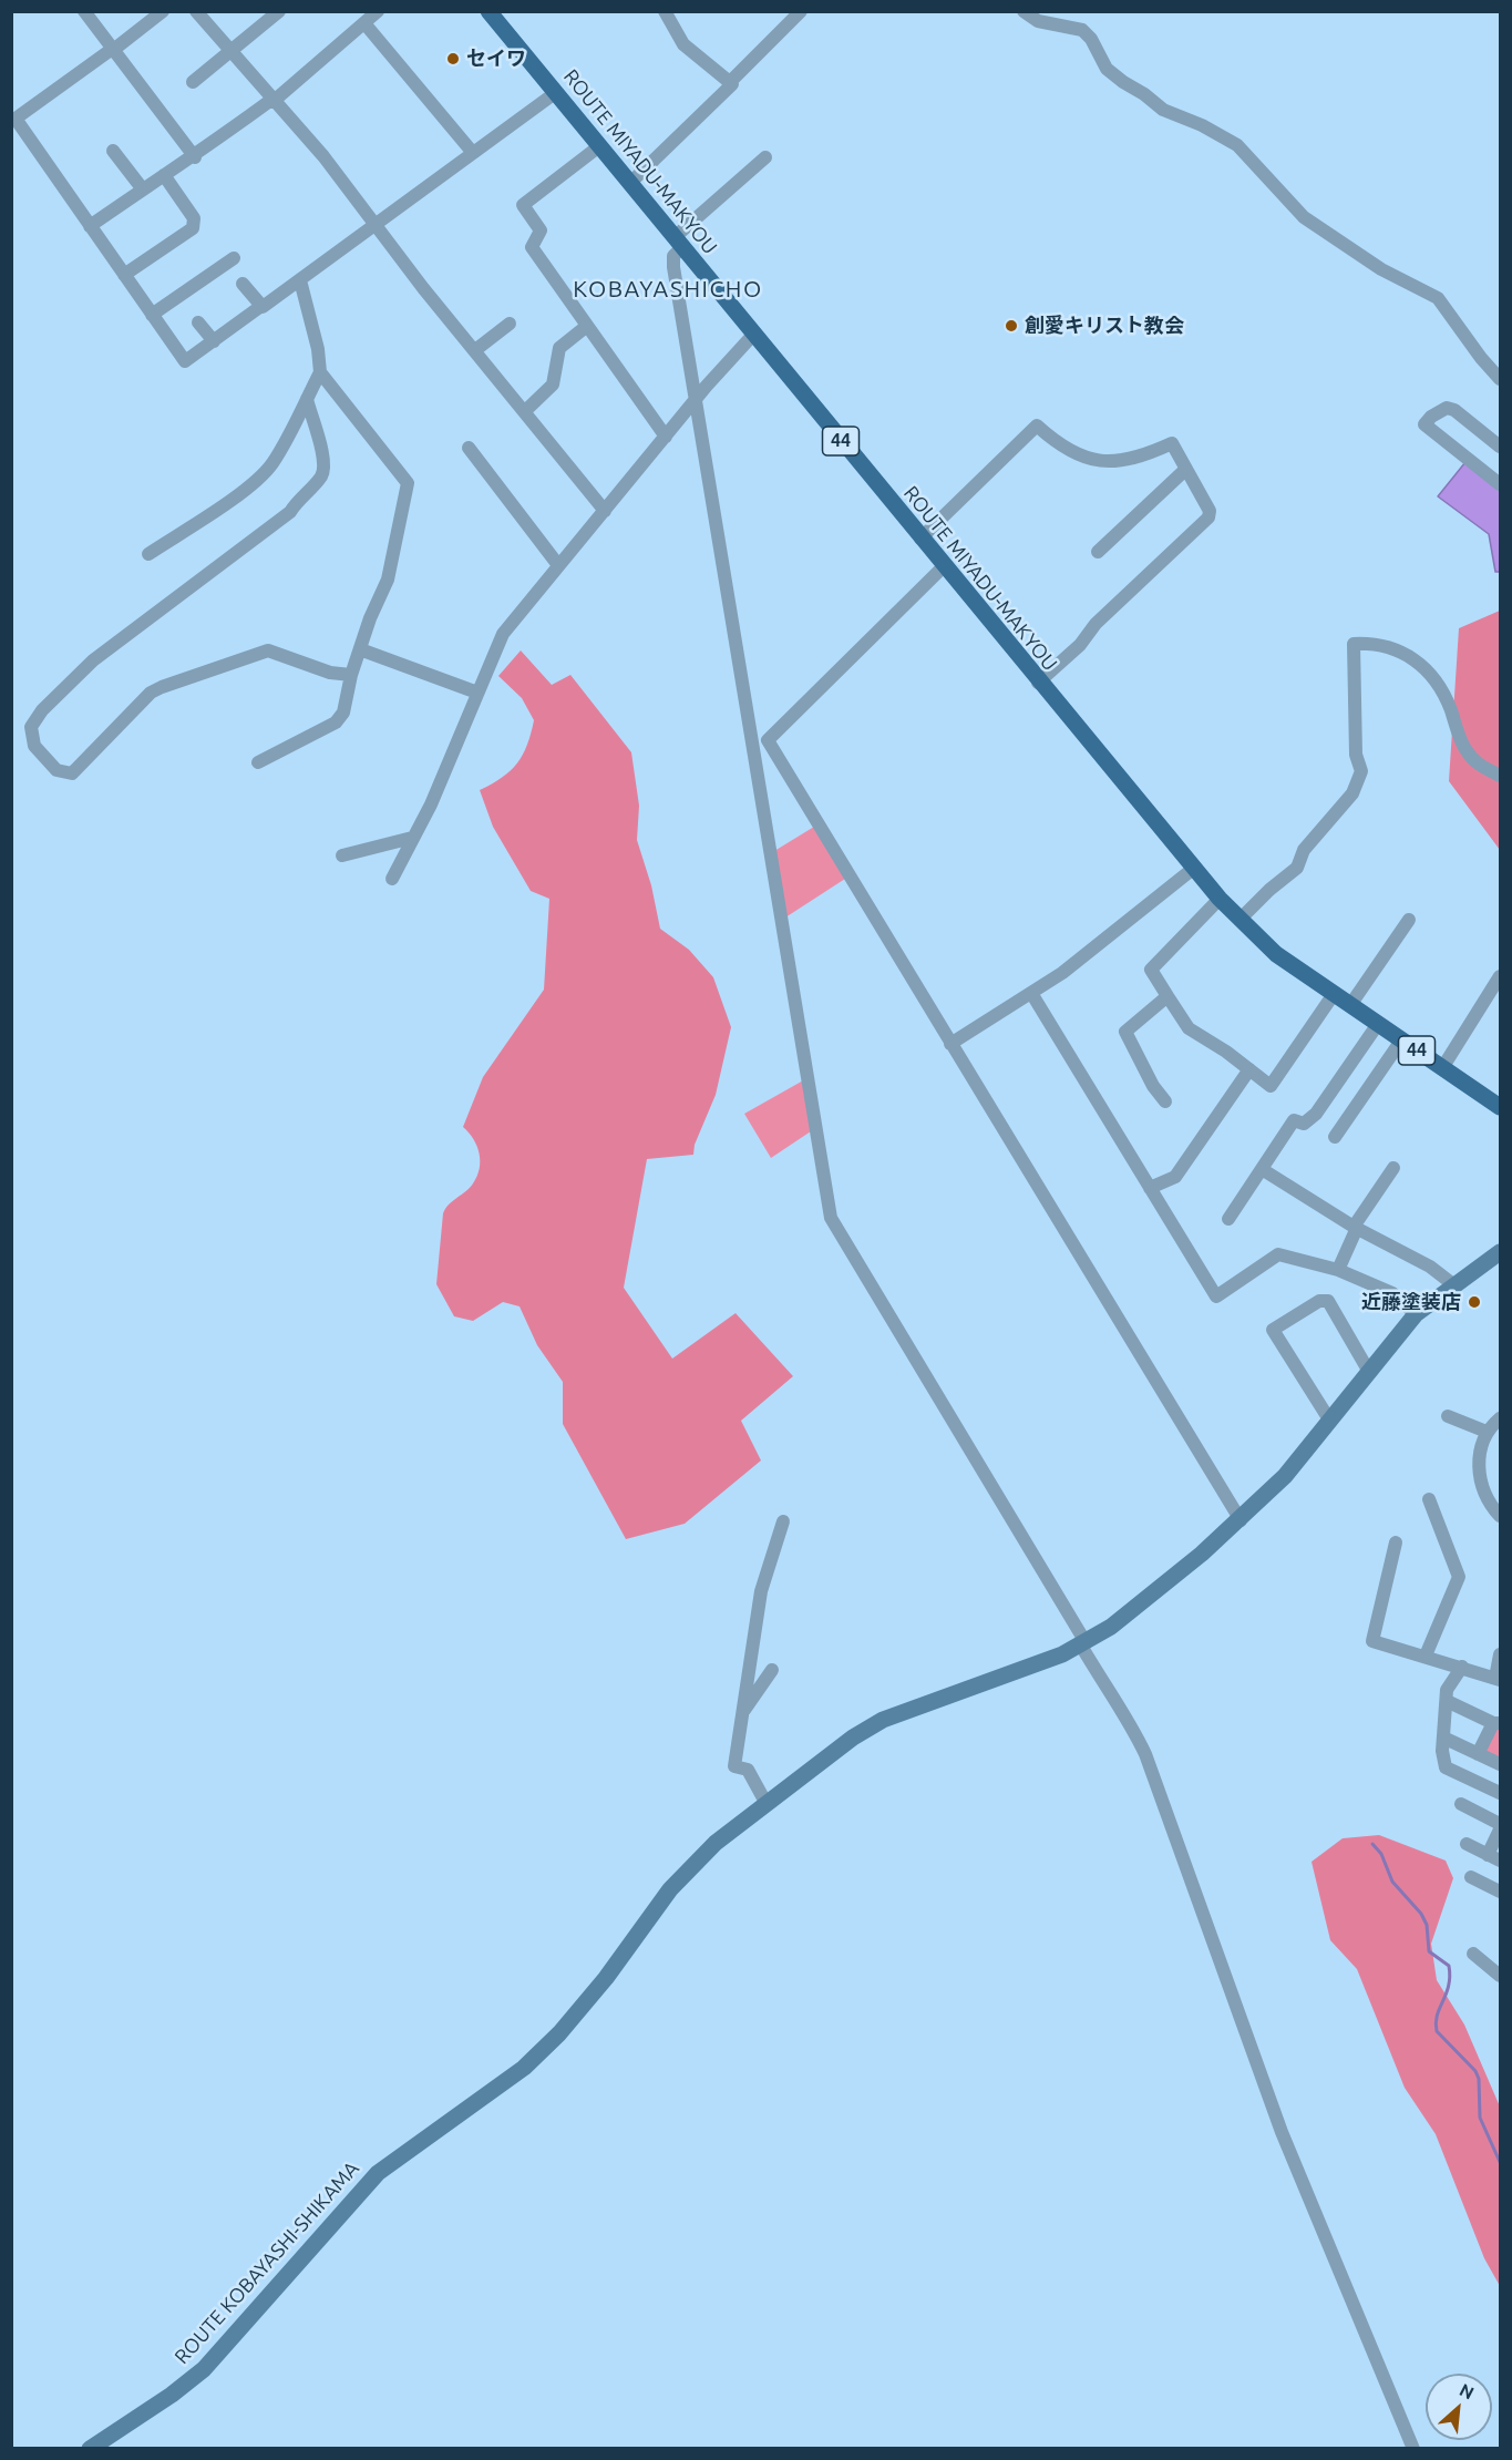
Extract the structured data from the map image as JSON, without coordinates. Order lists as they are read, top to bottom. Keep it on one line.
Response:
{"streets":{"main road":["ROUTE MIYADU-MAKYOU","44","ROUTE KOBAYASHI-SHIKAMA"]},"districts":["KOBAYASHICHO"],"places":["セイワ","創愛キリスト教会","近藤塗装店"],"north":"top right"}
